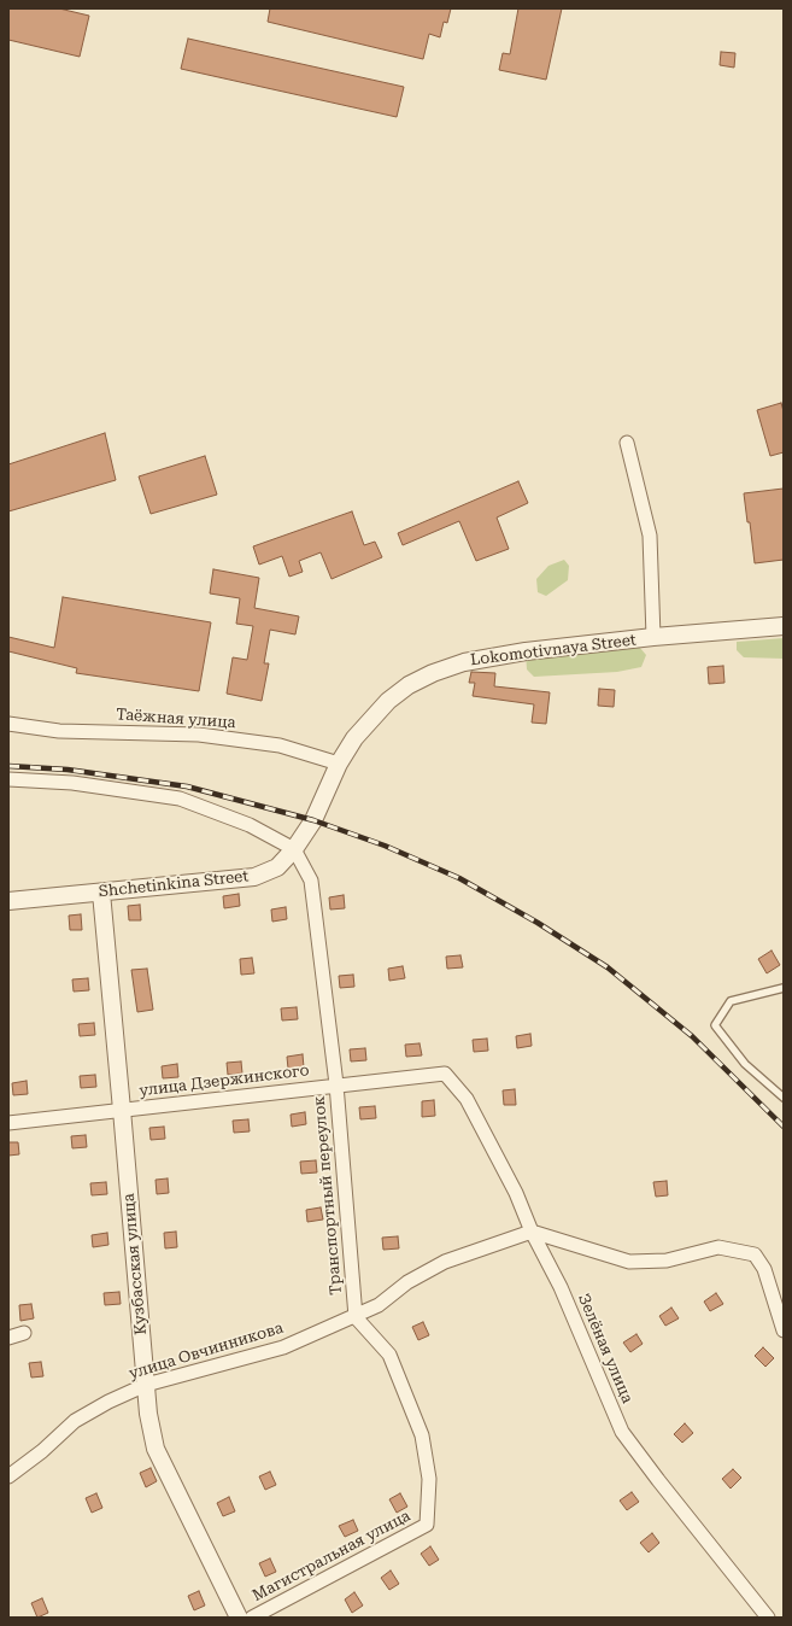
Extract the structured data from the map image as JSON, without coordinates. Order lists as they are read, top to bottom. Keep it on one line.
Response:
{"streets":{"street":["Lokomotivnaya Street","Таёжная улица","Shchetinkina Street","улица Дзержинского","Транспортный переулок","Кузбасская улица","Зелёная улица","улица Овчинникова","Магистральная улица"]},"crossings":[["Lokomotivnaya Street","Таёжная улица"],["Lokomotivnaya Street","Shchetinkina Street"],["Shchetinkina Street","Транспортный переулок"],["Shchetinkina Street","Кузбасская улица"],["улица Дзержинского","Транспортный переулок"],["улица Дзержинского","Кузбасская улица"],["улица Дзержинского","Зелёная улица"],["Транспортный переулок","улица Овчинникова"],["Транспортный переулок","Магистральная улица"],["Кузбасская улица","улица Овчинникова"],["Зелёная улица","улица Овчинникова"],["улица Овчинникова","Магистральная улица"]]}
